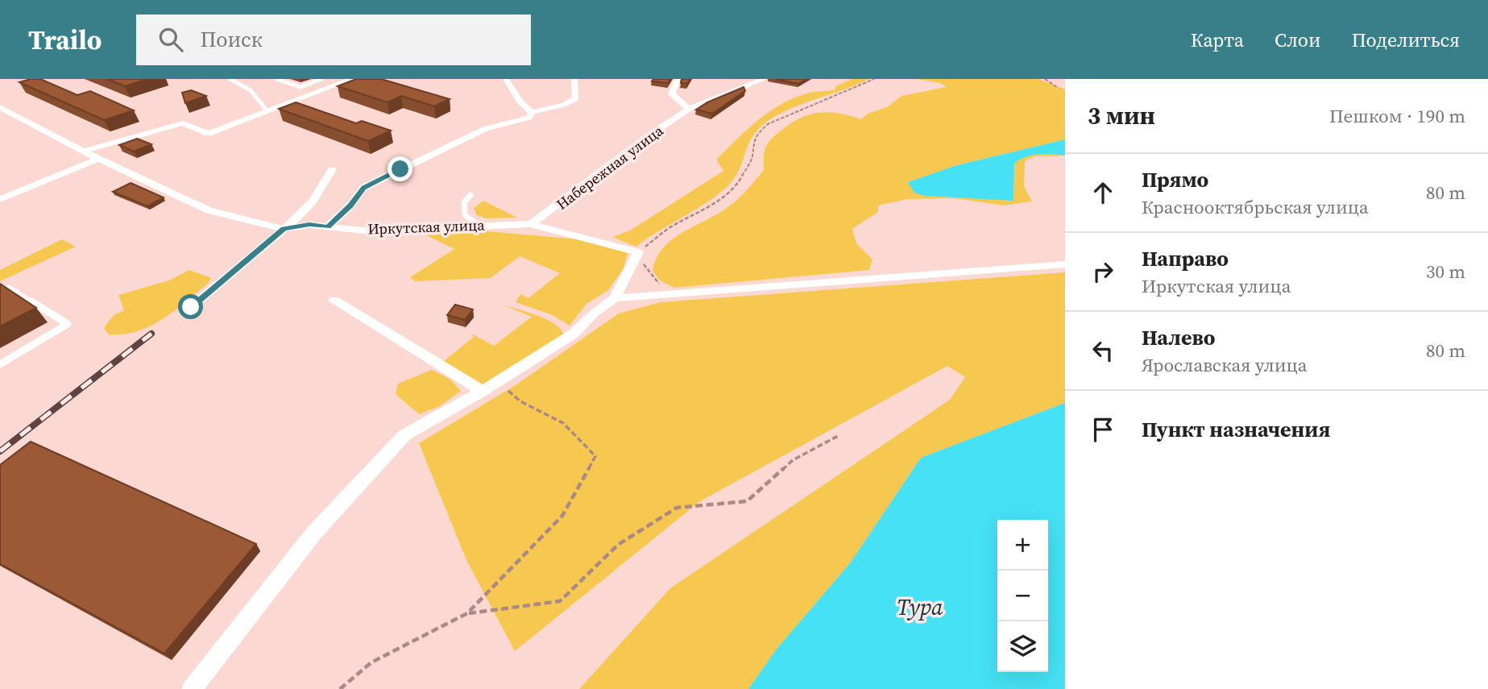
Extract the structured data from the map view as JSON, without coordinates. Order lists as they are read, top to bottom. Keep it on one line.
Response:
{"streets":{"street":["Набережная улица","Иркутская улица"]},"crossings":[["Набережная улица","Иркутская улица"]],"water":["Тура"],"page":{"header":"Trailo","search":"Поиск","nav":["Карта","Слои","Поделиться"],"heading":["3 мин","Пешком · 190 m"],"list":[["Прямо","Краснооктябрьская улица","80 m"],["Направо","Иркутская улица","30 m"],["Налево","Ярославская улица","80 m"],"Пункт назначения"],"map_buttons":["+","−"]}}
